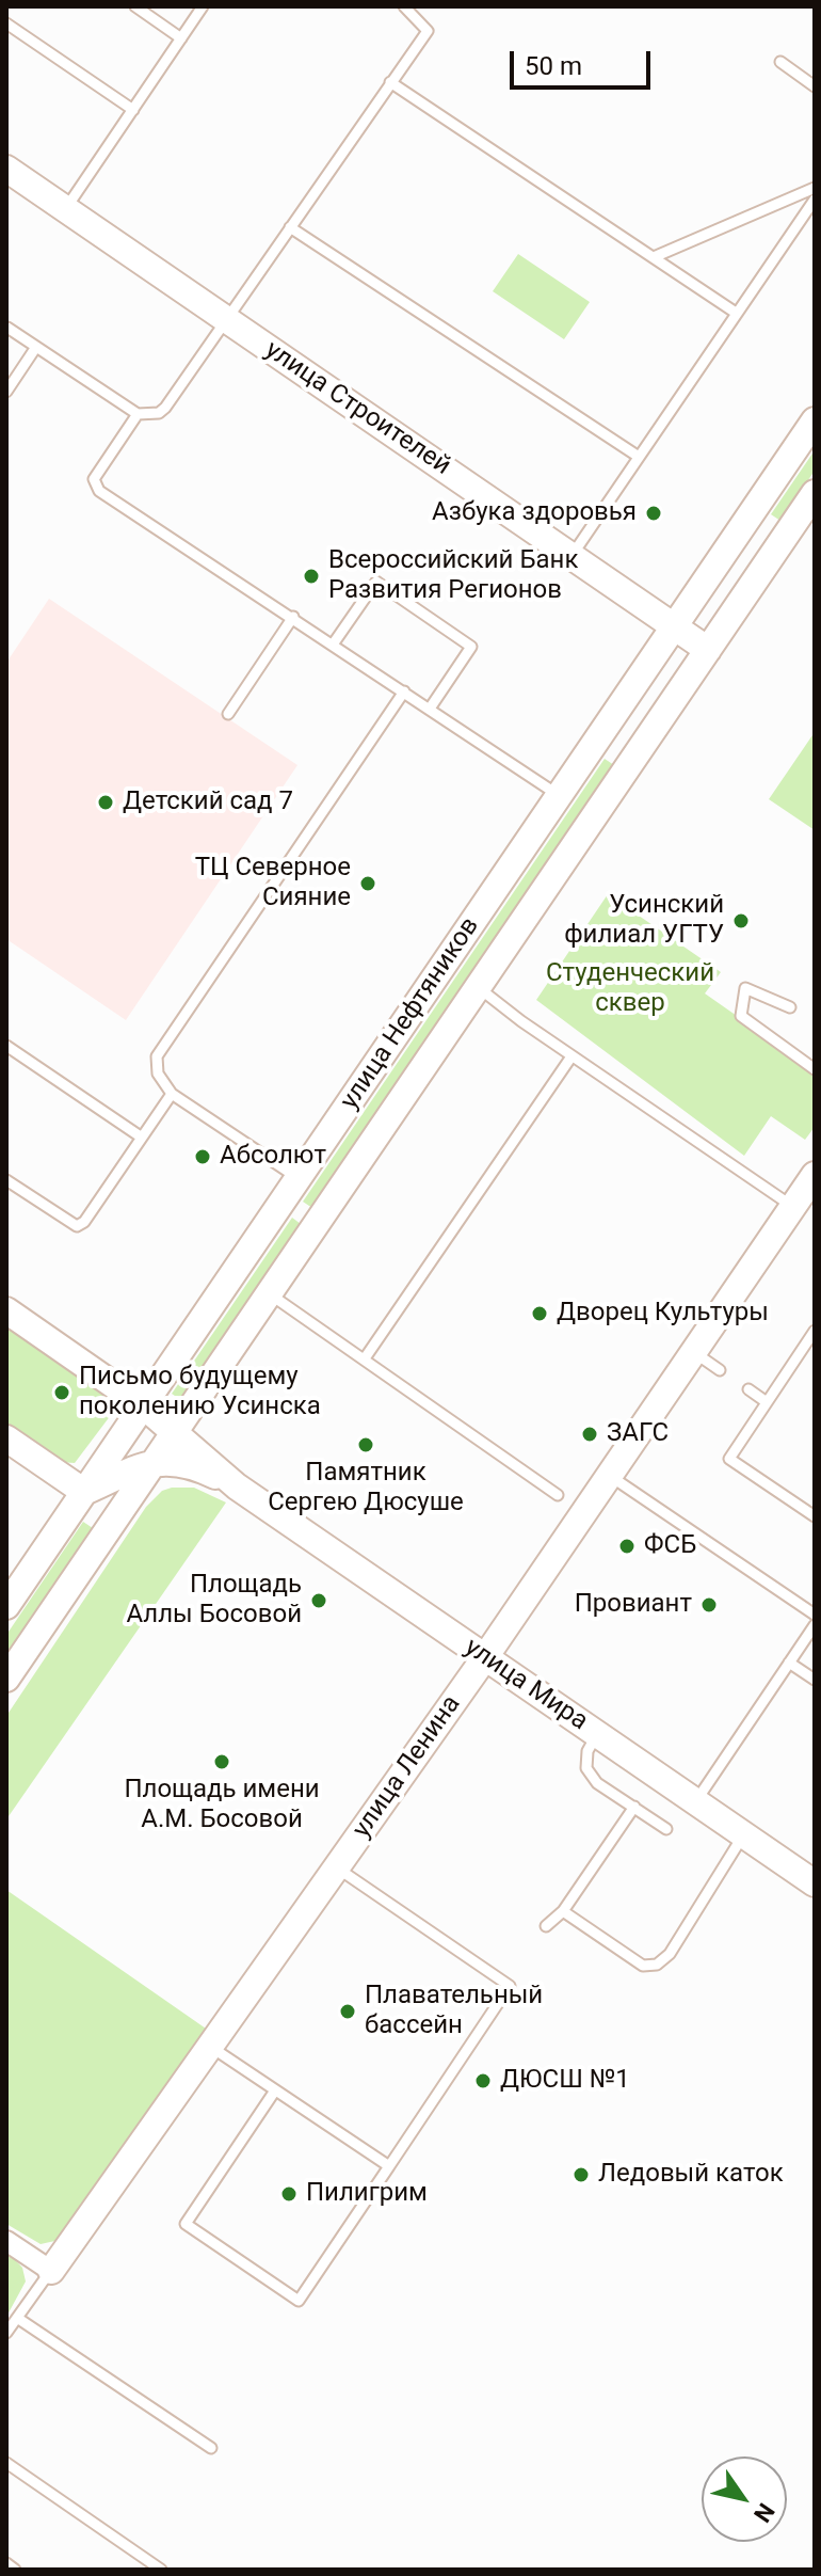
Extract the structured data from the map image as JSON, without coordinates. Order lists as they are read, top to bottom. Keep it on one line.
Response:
{"streets":{"main road":["улица Строителей","улица Нефтяников","улица Мира","улица Ленина"]},"crossings":[["улица Строителей","улица Нефтяников"],["улица Нефтяников","улица Мира"],["улица Мира","улица Ленина"]],"parks":["Студенческий сквер"],"places":["Азбука здоровья","Всероссийский Банк Развития Регионов","Детский сад 7","ТЦ Северное Сияние","Усинский филиал УГТУ","Абсолют","Дворец Культуры","Письмо будущему поколению Усинска","ЗАГС","Памятник Сергею Дюсуше","ФСБ","Площадь Аллы Босовой","Провиант","Площадь имени А.М. Босовой","Плавательный бассейн","ДЮСШ №1","Ледовый каток","Пилигрим"],"scale_bar":"50 m","north":"bottom right"}
